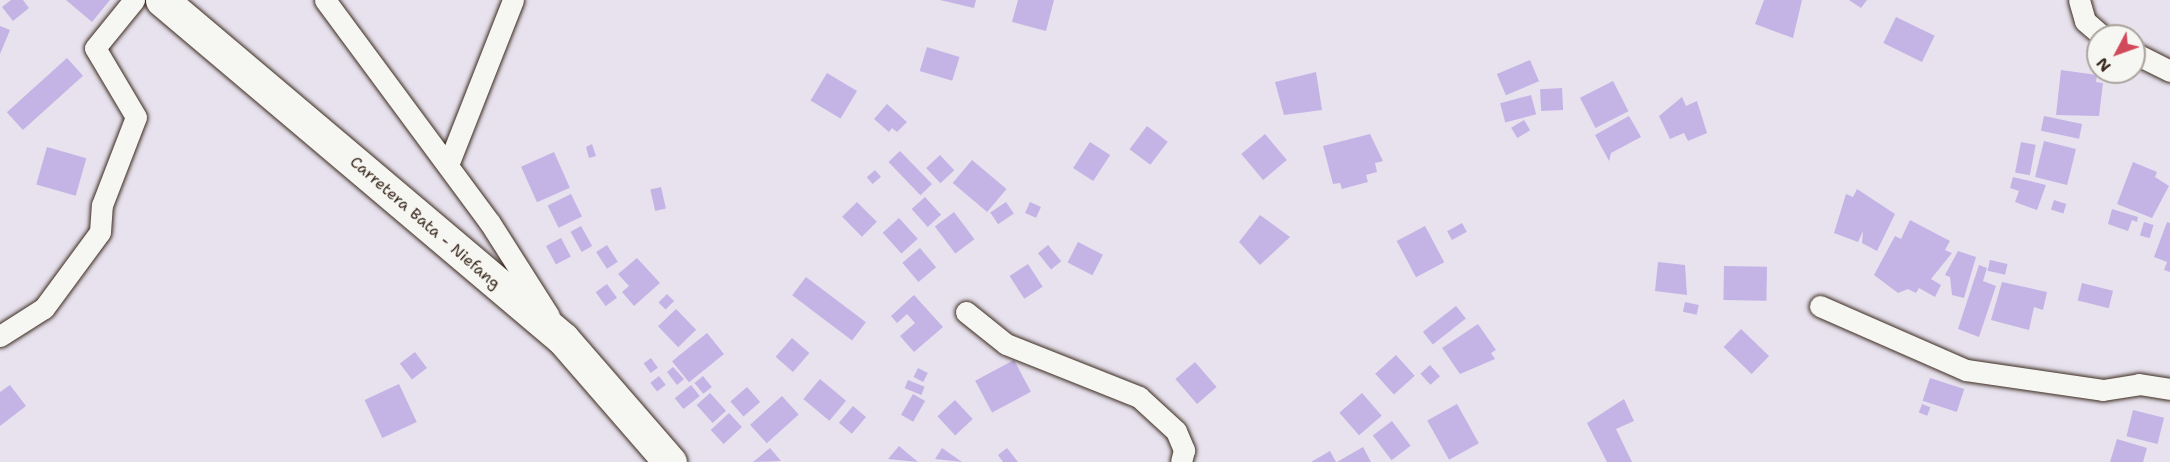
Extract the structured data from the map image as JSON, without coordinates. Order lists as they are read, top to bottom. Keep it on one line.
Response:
{"streets":{"main road":["Carretera Bata - Niefang"]},"north":"bottom left"}
